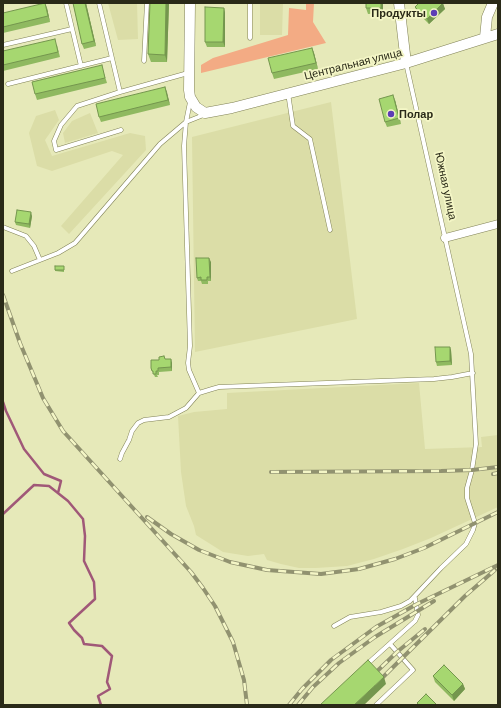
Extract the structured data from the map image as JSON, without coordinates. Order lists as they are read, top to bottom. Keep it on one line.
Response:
{"streets":{"street":["Центральная улица","Южная улица"]},"crossings":[["Центральная улица","Южная улица"]],"places":["Продукты","Полар"]}
